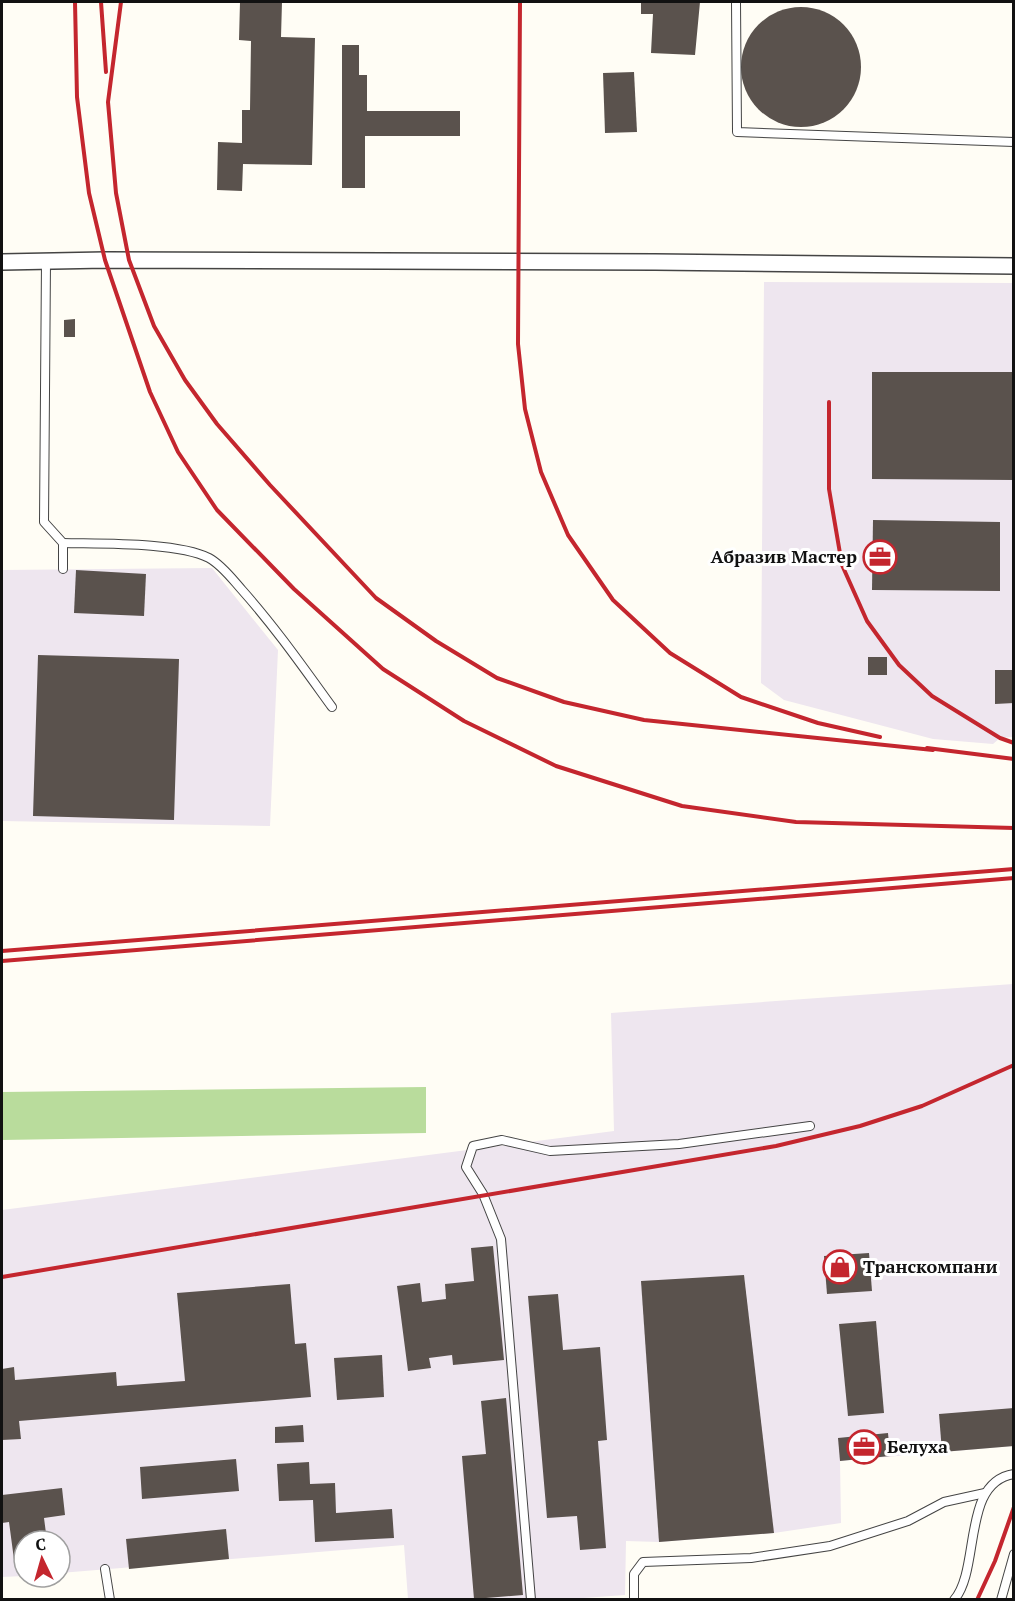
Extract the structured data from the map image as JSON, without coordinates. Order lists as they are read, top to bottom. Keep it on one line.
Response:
{"places":{"office":["Абразив Мастер","Белуха"],"shop":["Транскомпани"]},"north":"top"}
